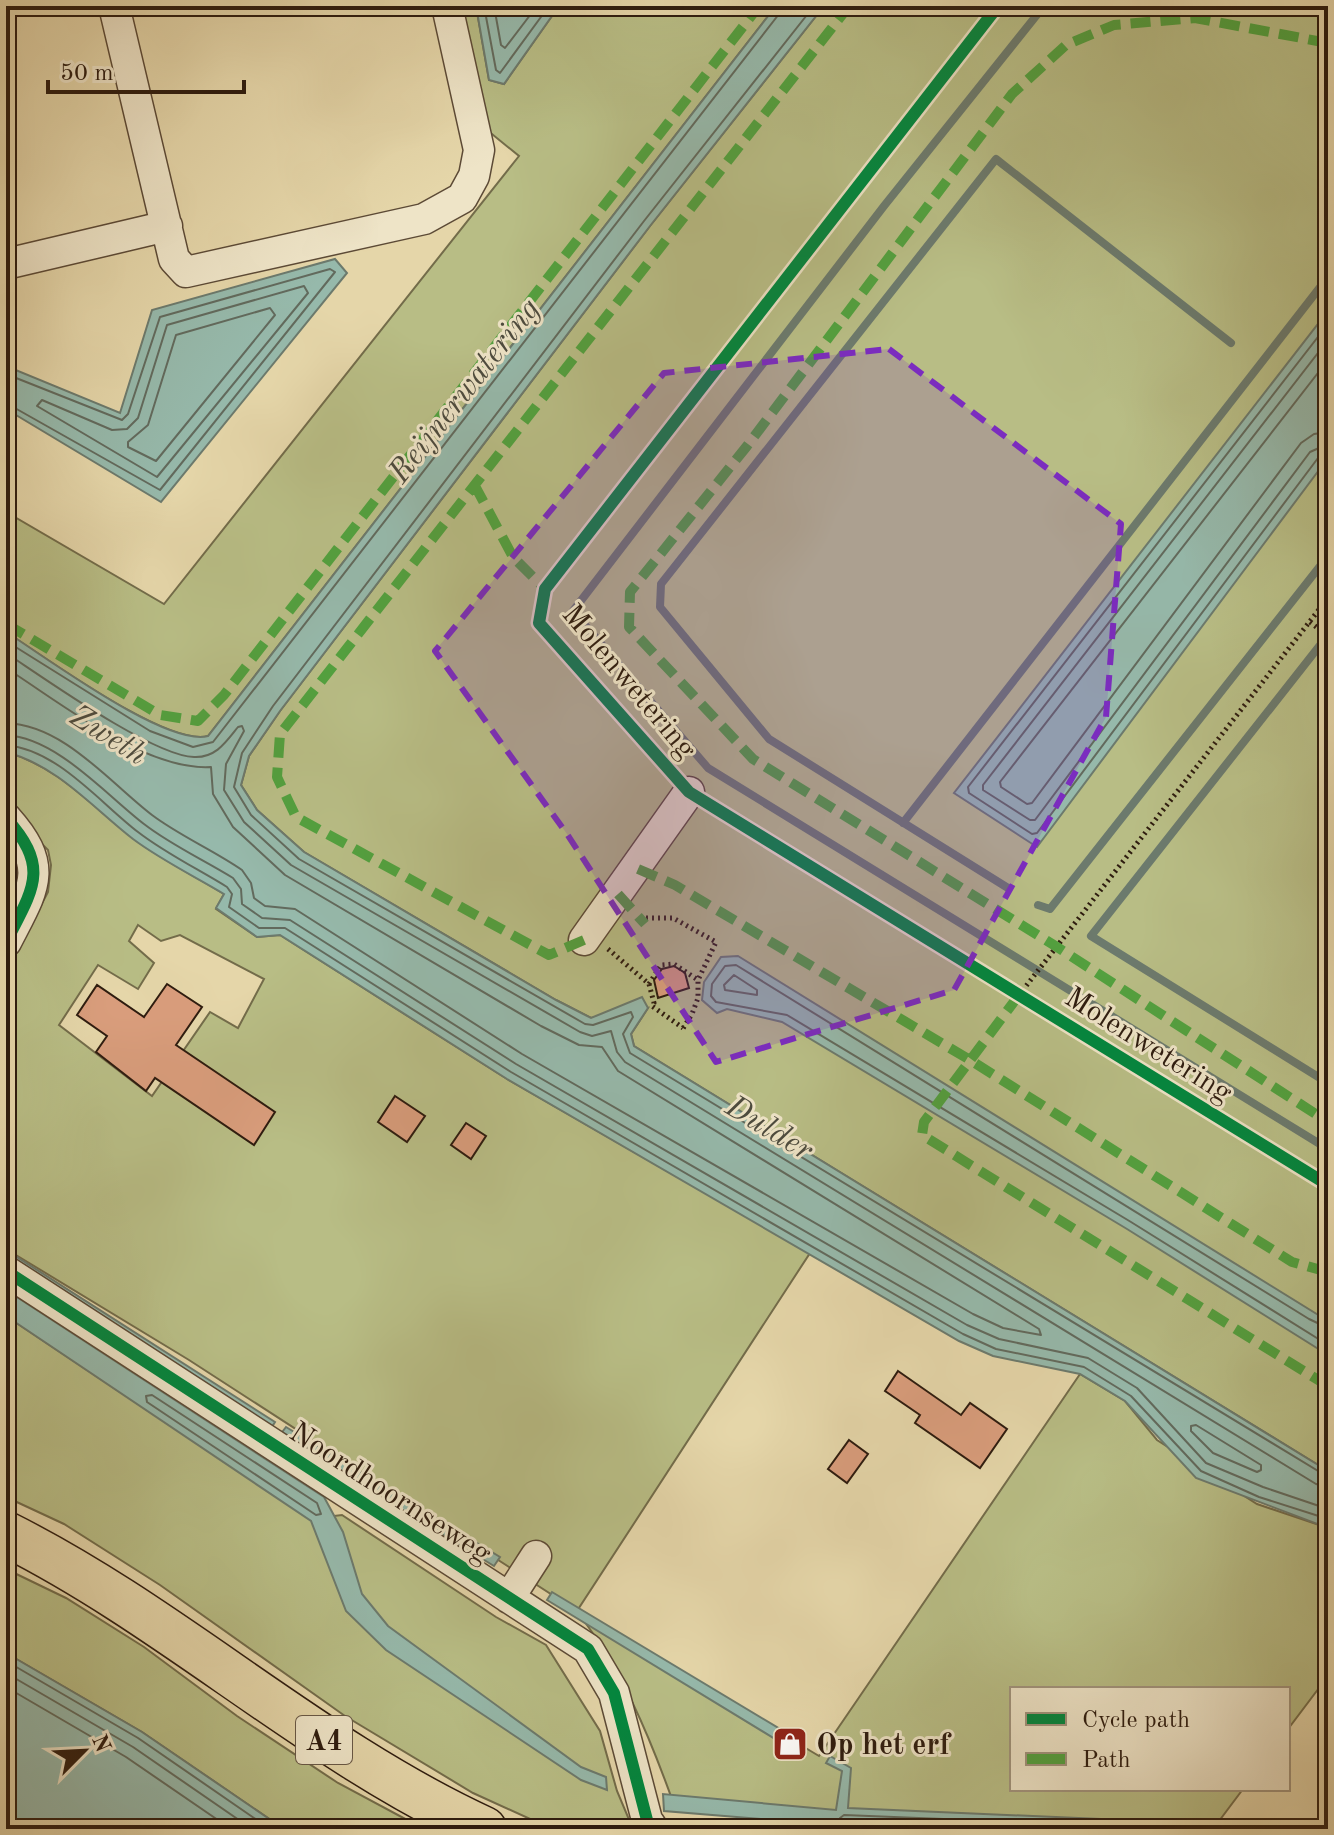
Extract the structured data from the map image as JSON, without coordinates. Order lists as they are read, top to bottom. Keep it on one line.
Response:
{"streets":{"highway":["A4"],"street":["Noordhoornseweg"],"cycle path":["Molenwetering"]},"water":["Reijnerwatering","Zweth","Dulder"],"places":{"shop":["Op het erf"]},"legend":["Cycle path","Path"],"scale_bar":"50 m","north":"top right"}
